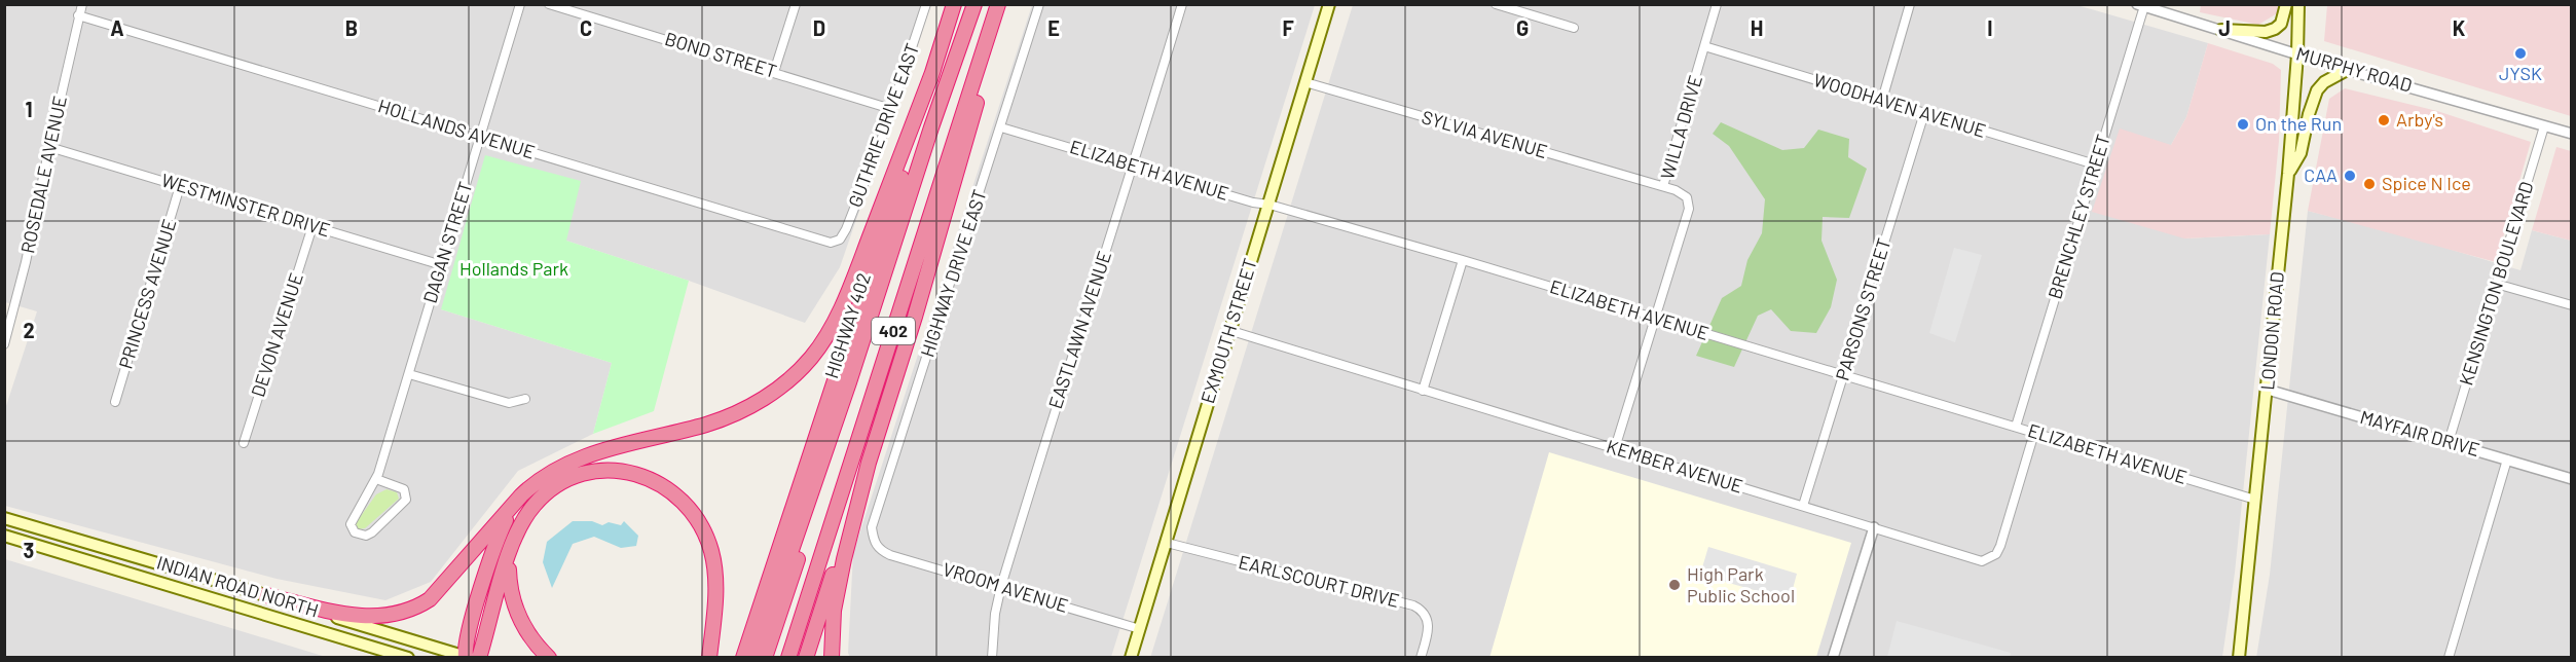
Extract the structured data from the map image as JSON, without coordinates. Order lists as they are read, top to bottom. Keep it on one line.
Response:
{"streets":{"highway":["HIGHWAY 402","402"],"main road":["EXMOUTH STREET","LONDON ROAD","INDIAN ROAD NORTH"],"street":["BOND STREET","MURPHY ROAD","WOODHAVEN AVENUE","GUTHRIE DRIVE EAST","WILLA DRIVE","HOLLANDS AVENUE","SYLVIA AVENUE","ELIZABETH AVENUE","ROSEDALE AVENUE","WESTMINSTER DRIVE","BRENCHLEY STREET","DAGAN STREET","HIGHWAY DRIVE EAST","KENSINGTON BOULEVARD","PRINCESS AVENUE","PARSONS STREET","EASTLAWN AVENUE","DEVON AVENUE","MAYFAIR DRIVE","KEMBER AVENUE","EARLSCOURT DRIVE","VROOM AVENUE"]},"crossings":[["BOND STREET","GUTHRIE DRIVE EAST"],["MURPHY ROAD","BRENCHLEY STREET"],["MURPHY ROAD","KENSINGTON BOULEVARD"],["MURPHY ROAD","LONDON ROAD"],["WOODHAVEN AVENUE","WILLA DRIVE"],["WOODHAVEN AVENUE","BRENCHLEY STREET"],["WOODHAVEN AVENUE","PARSONS STREET"],["GUTHRIE DRIVE EAST","HOLLANDS AVENUE"],["WILLA DRIVE","SYLVIA AVENUE"],["WILLA DRIVE","ELIZABETH AVENUE"],["WILLA DRIVE","KEMBER AVENUE"],["HOLLANDS AVENUE","ROSEDALE AVENUE"],["HOLLANDS AVENUE","DAGAN STREET"],["SYLVIA AVENUE","EXMOUTH STREET"],["ELIZABETH AVENUE","BRENCHLEY STREET"],["ELIZABETH AVENUE","HIGHWAY DRIVE EAST"],["ELIZABETH AVENUE","PARSONS STREET"],["ELIZABETH AVENUE","EASTLAWN AVENUE"],["ELIZABETH AVENUE","EXMOUTH STREET"],["ELIZABETH AVENUE","LONDON ROAD"],["ELIZABETH AVENUE","KEMBER AVENUE"],["ROSEDALE AVENUE","WESTMINSTER DRIVE"],["WESTMINSTER DRIVE","DAGAN STREET"],["WESTMINSTER DRIVE","PRINCESS AVENUE"],["WESTMINSTER DRIVE","DEVON AVENUE"],["HIGHWAY DRIVE EAST","VROOM AVENUE"],["KENSINGTON BOULEVARD","MAYFAIR DRIVE"],["PARSONS STREET","KEMBER AVENUE"],["EASTLAWN AVENUE","VROOM AVENUE"],["EXMOUTH STREET","KEMBER AVENUE"],["EXMOUTH STREET","EARLSCOURT DRIVE"],["EXMOUTH STREET","VROOM AVENUE"],["LONDON ROAD","MAYFAIR DRIVE"]],"parks":["Hollands Park"],"places":["JYSK","Arby's","On the Run","CAA","Spice N Ice","High Park Public School"],"grid":{"columns":["A","B","C","D","E","F","G","H","I","J","K"],"rows":["1","2","3"]}}
